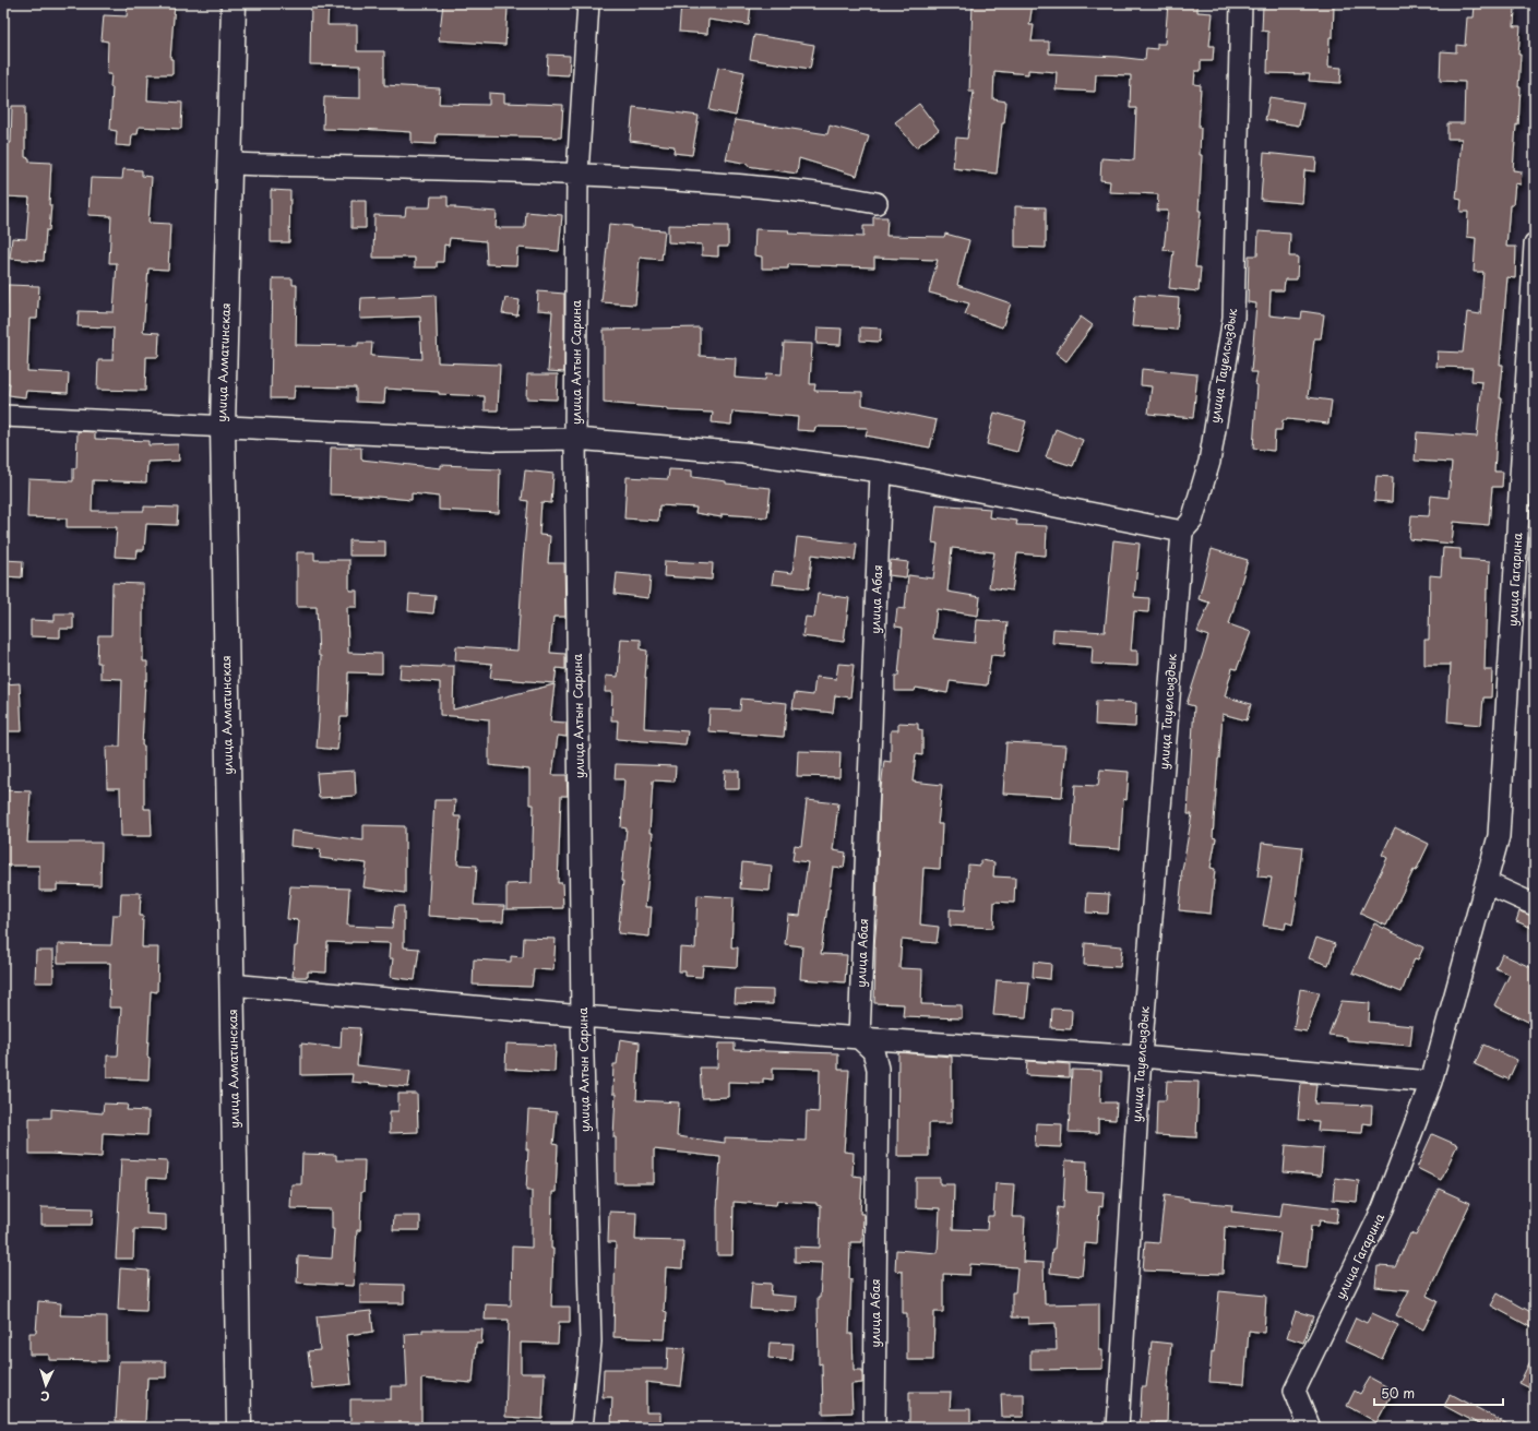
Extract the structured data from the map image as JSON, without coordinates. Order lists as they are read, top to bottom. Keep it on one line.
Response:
{"streets":{"street":["улица Алматинская","улица Алтын Сарина","улица Тауелсыздык","улица Гагарина","улица Абая"]},"scale_bar":"50 m","north":"bottom"}
